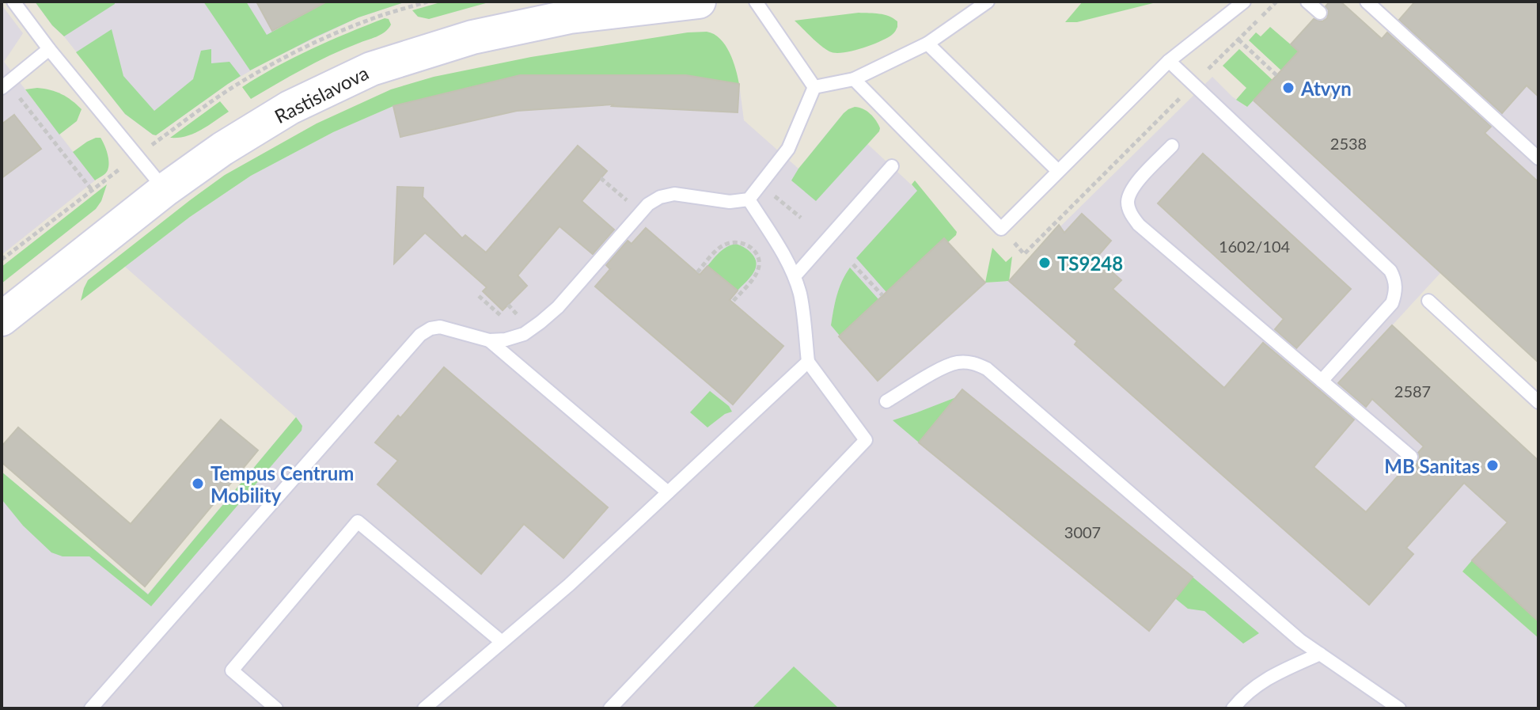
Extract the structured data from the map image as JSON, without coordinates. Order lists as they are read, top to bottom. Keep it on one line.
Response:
{"streets":{"street":["Rastislavova"]},"places":["Atvyn","TS9248","MB Sanitas","Tempus Centrum Mobility"],"house_numbers":["2538","1602/104","2587","3007"]}
